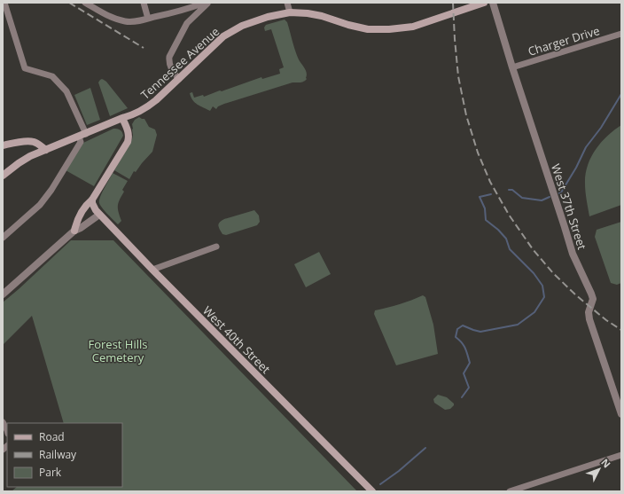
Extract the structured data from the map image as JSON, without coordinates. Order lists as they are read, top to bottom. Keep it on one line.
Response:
{"streets":{"main road":["Tennessee Avenue","West 40th Street"],"street":["Charger Drive","West 37th Street"]},"crossings":[["Charger Drive","West 37th Street"]],"parks":["Forest Hills Cemetery"],"legend":["Road","Railway","Park"],"north":"top right"}
